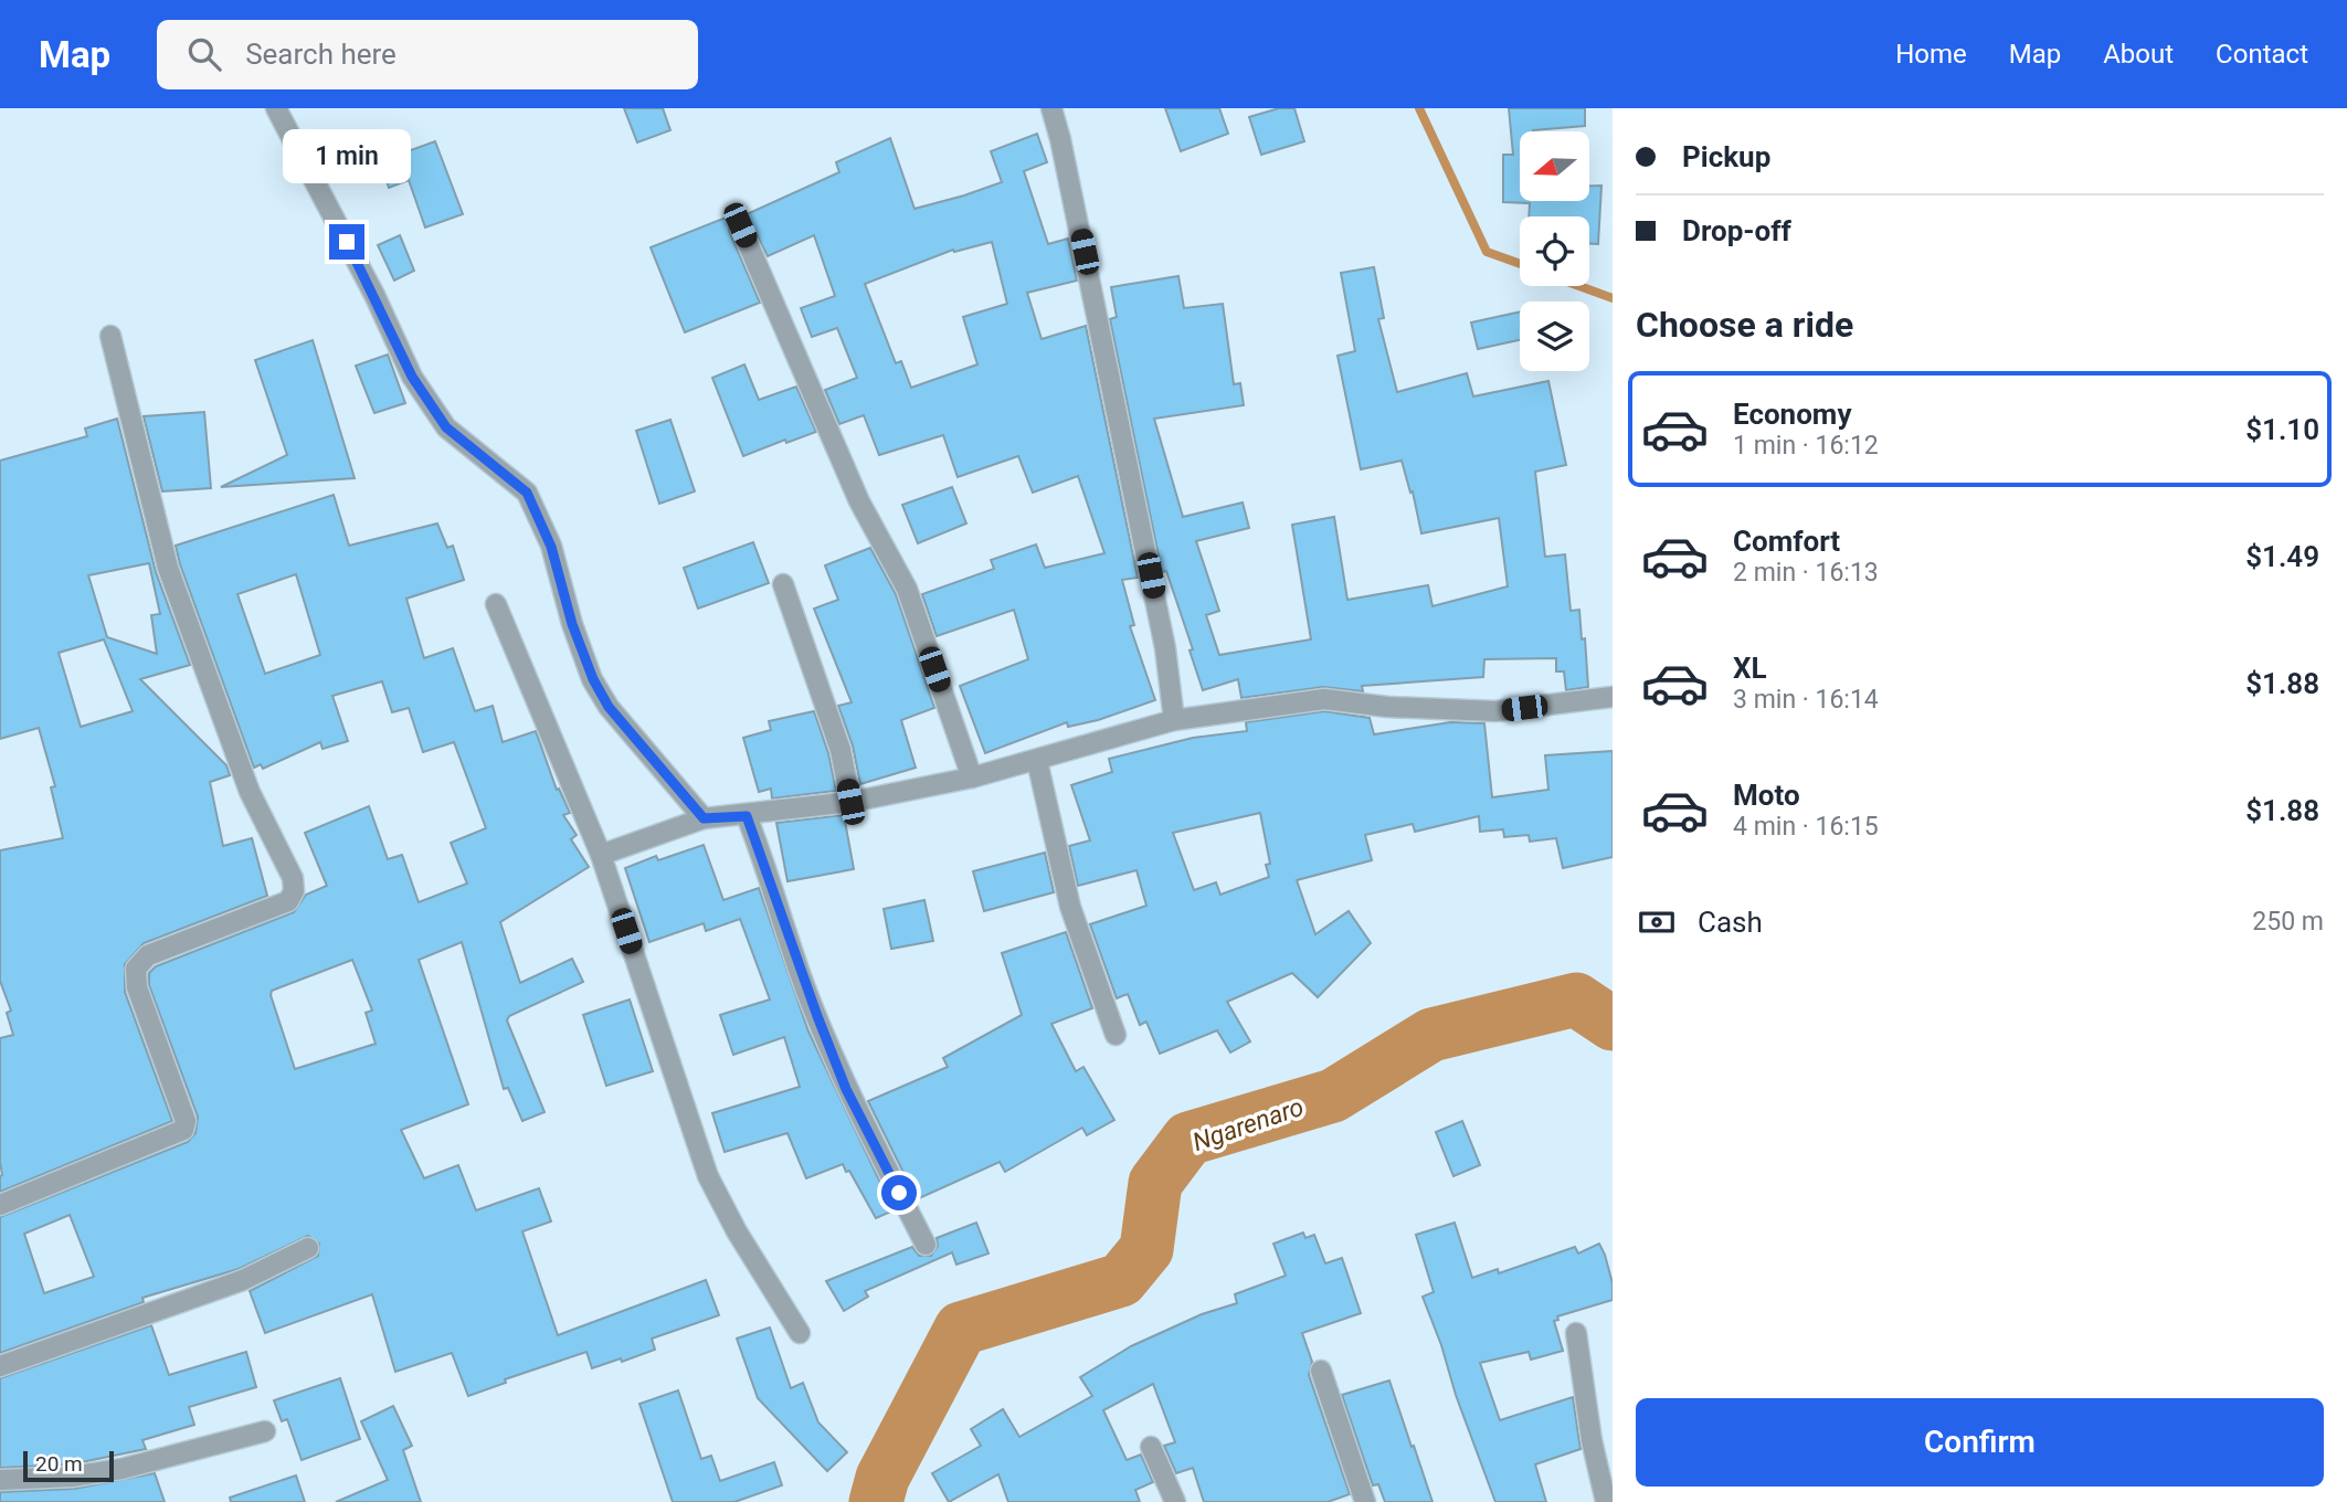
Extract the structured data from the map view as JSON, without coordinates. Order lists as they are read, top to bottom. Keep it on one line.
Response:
{"water":["Ngarenaro"],"scale_bar":"20 m","north":"left","page":{"header":"Map","search":"Search here","nav":["Home","Map","About","Contact"],"banner":["Pickup","Drop-off"],"bubble":"1 min","heading":"Choose a ride","list":[{"name":"Economy","note":"1 min · 16:12","value":"$1.10"},{"name":"Comfort","note":"2 min · 16:13","value":"$1.49"},{"name":"XL","note":"3 min · 16:14","value":"$1.88"},{"name":"Moto","note":"4 min · 16:15","value":"$1.88"}],"pay":["Cash","250 m"],"buttons":"Confirm","scale":"20 m"}}
